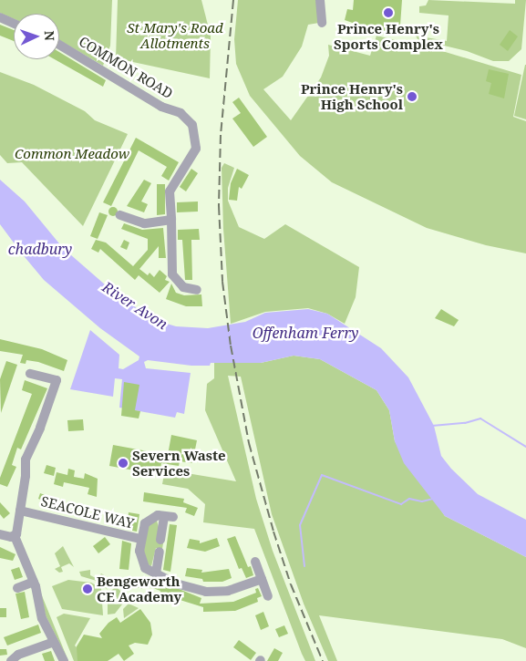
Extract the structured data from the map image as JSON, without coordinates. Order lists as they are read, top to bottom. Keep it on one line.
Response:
{"streets":{"street":["COMMON ROAD","SEACOLE WAY"]},"water":["chadbury","River Avon","Offenham Ferry"],"parks":["St Mary's Road Allotments","Common Meadow"],"places":["Prince Henry's Sports Complex","Prince Henry's High School","Severn Waste Services","Bengeworth CE Academy"],"north":"right"}
